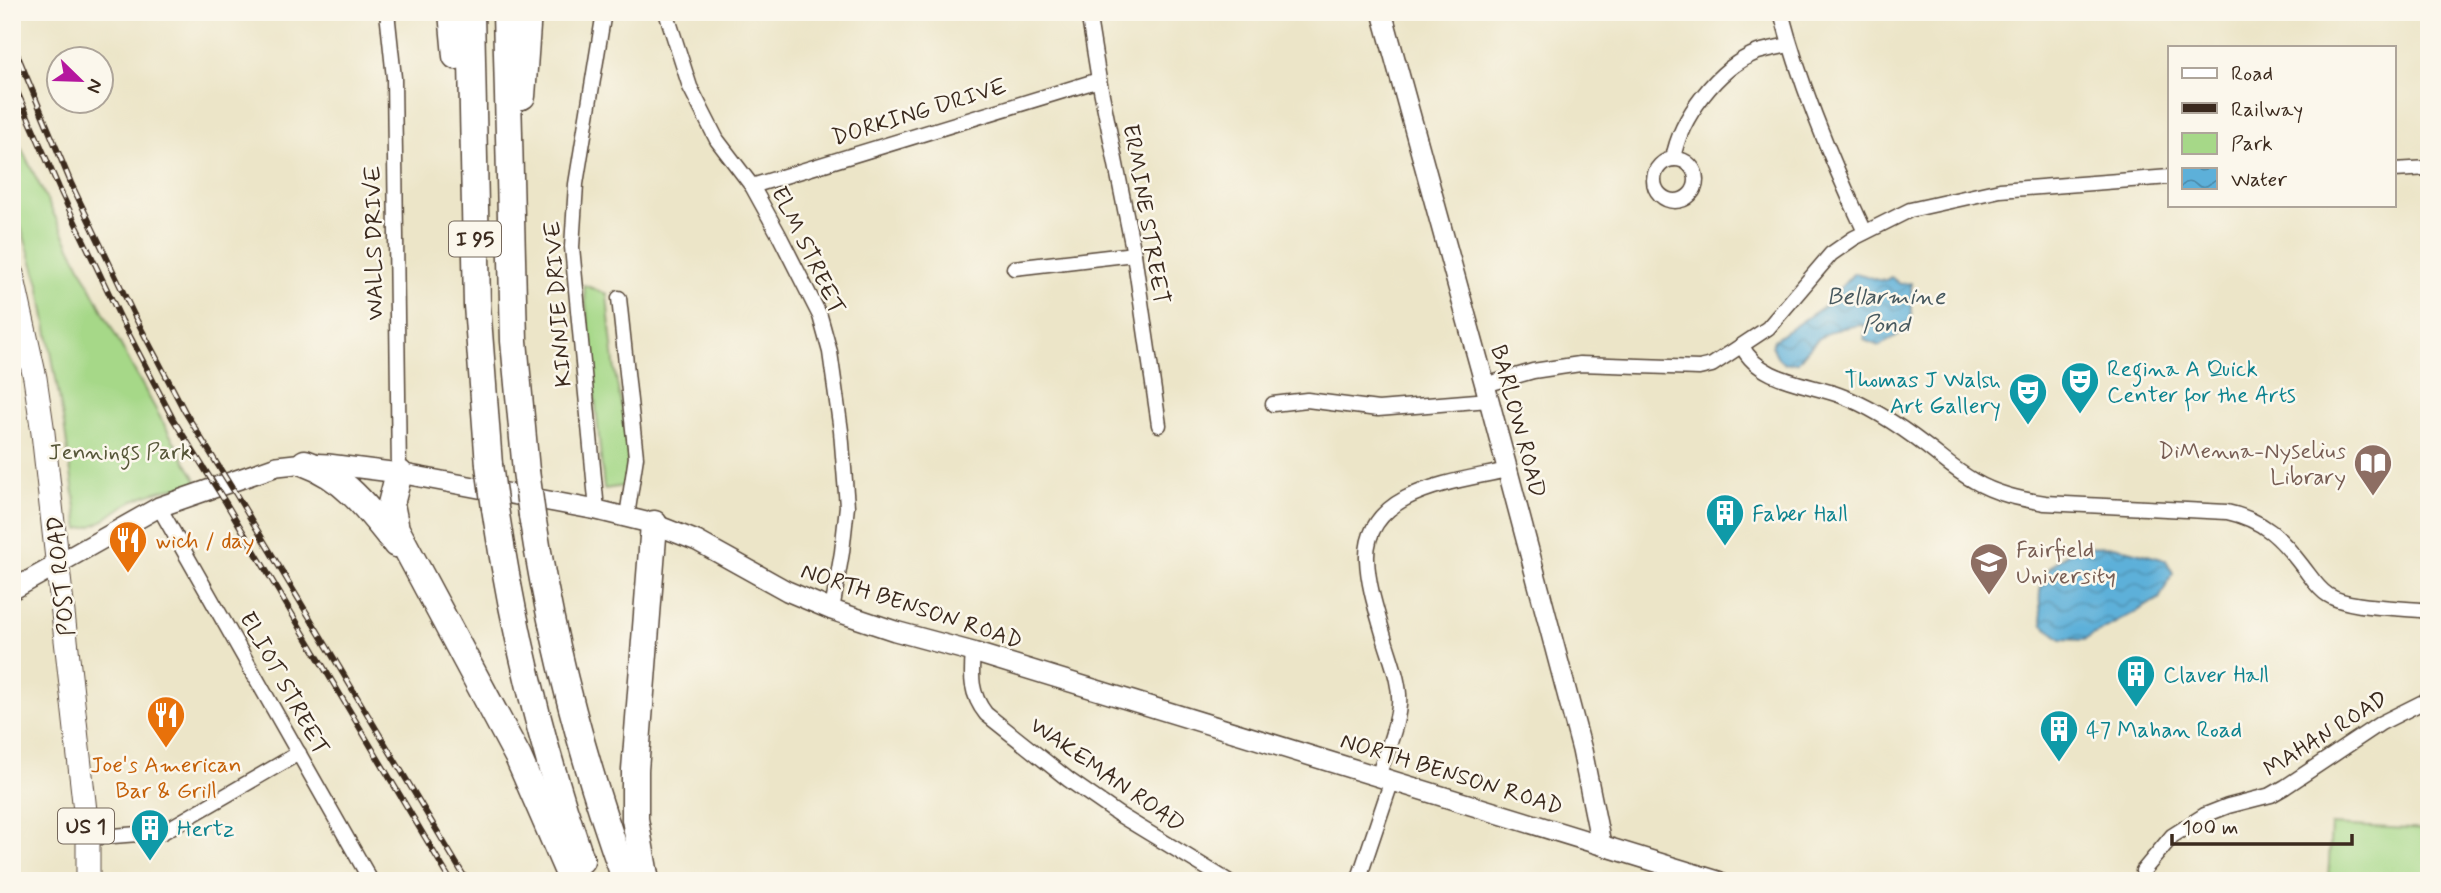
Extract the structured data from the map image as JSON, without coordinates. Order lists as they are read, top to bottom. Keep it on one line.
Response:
{"streets":{"highway":["I 95"],"main road":["BARLOW ROAD","POST ROAD","NORTH BENSON ROAD","US 1"],"street":["DORKING DRIVE","ERMINE STREET","WALLS DRIVE","ELM STREET","KINNIE DRIVE","ELIOT STREET","MAHAN ROAD","WAKEMAN ROAD"]},"crossings":[["DORKING DRIVE","ERMINE STREET"],["DORKING DRIVE","ELM STREET"],["WALLS DRIVE","NORTH BENSON ROAD"],["ELM STREET","NORTH BENSON ROAD"],["KINNIE DRIVE","NORTH BENSON ROAD"],["BARLOW ROAD","NORTH BENSON ROAD"],["POST ROAD","NORTH BENSON ROAD"],["NORTH BENSON ROAD","ELIOT STREET"],["NORTH BENSON ROAD","WAKEMAN ROAD"]],"water":["Bellarmine Pond"],"parks":["Jennings Park"],"places":{"theatre":["Regina A Quick Center for the Arts","Thomas J Walsh Art Gallery"],"library":["DiMenna-Nyselius Library"],"building":["Faber Hall","Claver Hall","47 Mahan Road","Hertz"],"restaurant":["wich / day","Joe's American Bar & Grill"],"school or university":["Fairfield University"]},"legend":["Road","Railway","Park","Water"],"scale_bar":"100 m","north":"bottom right"}
